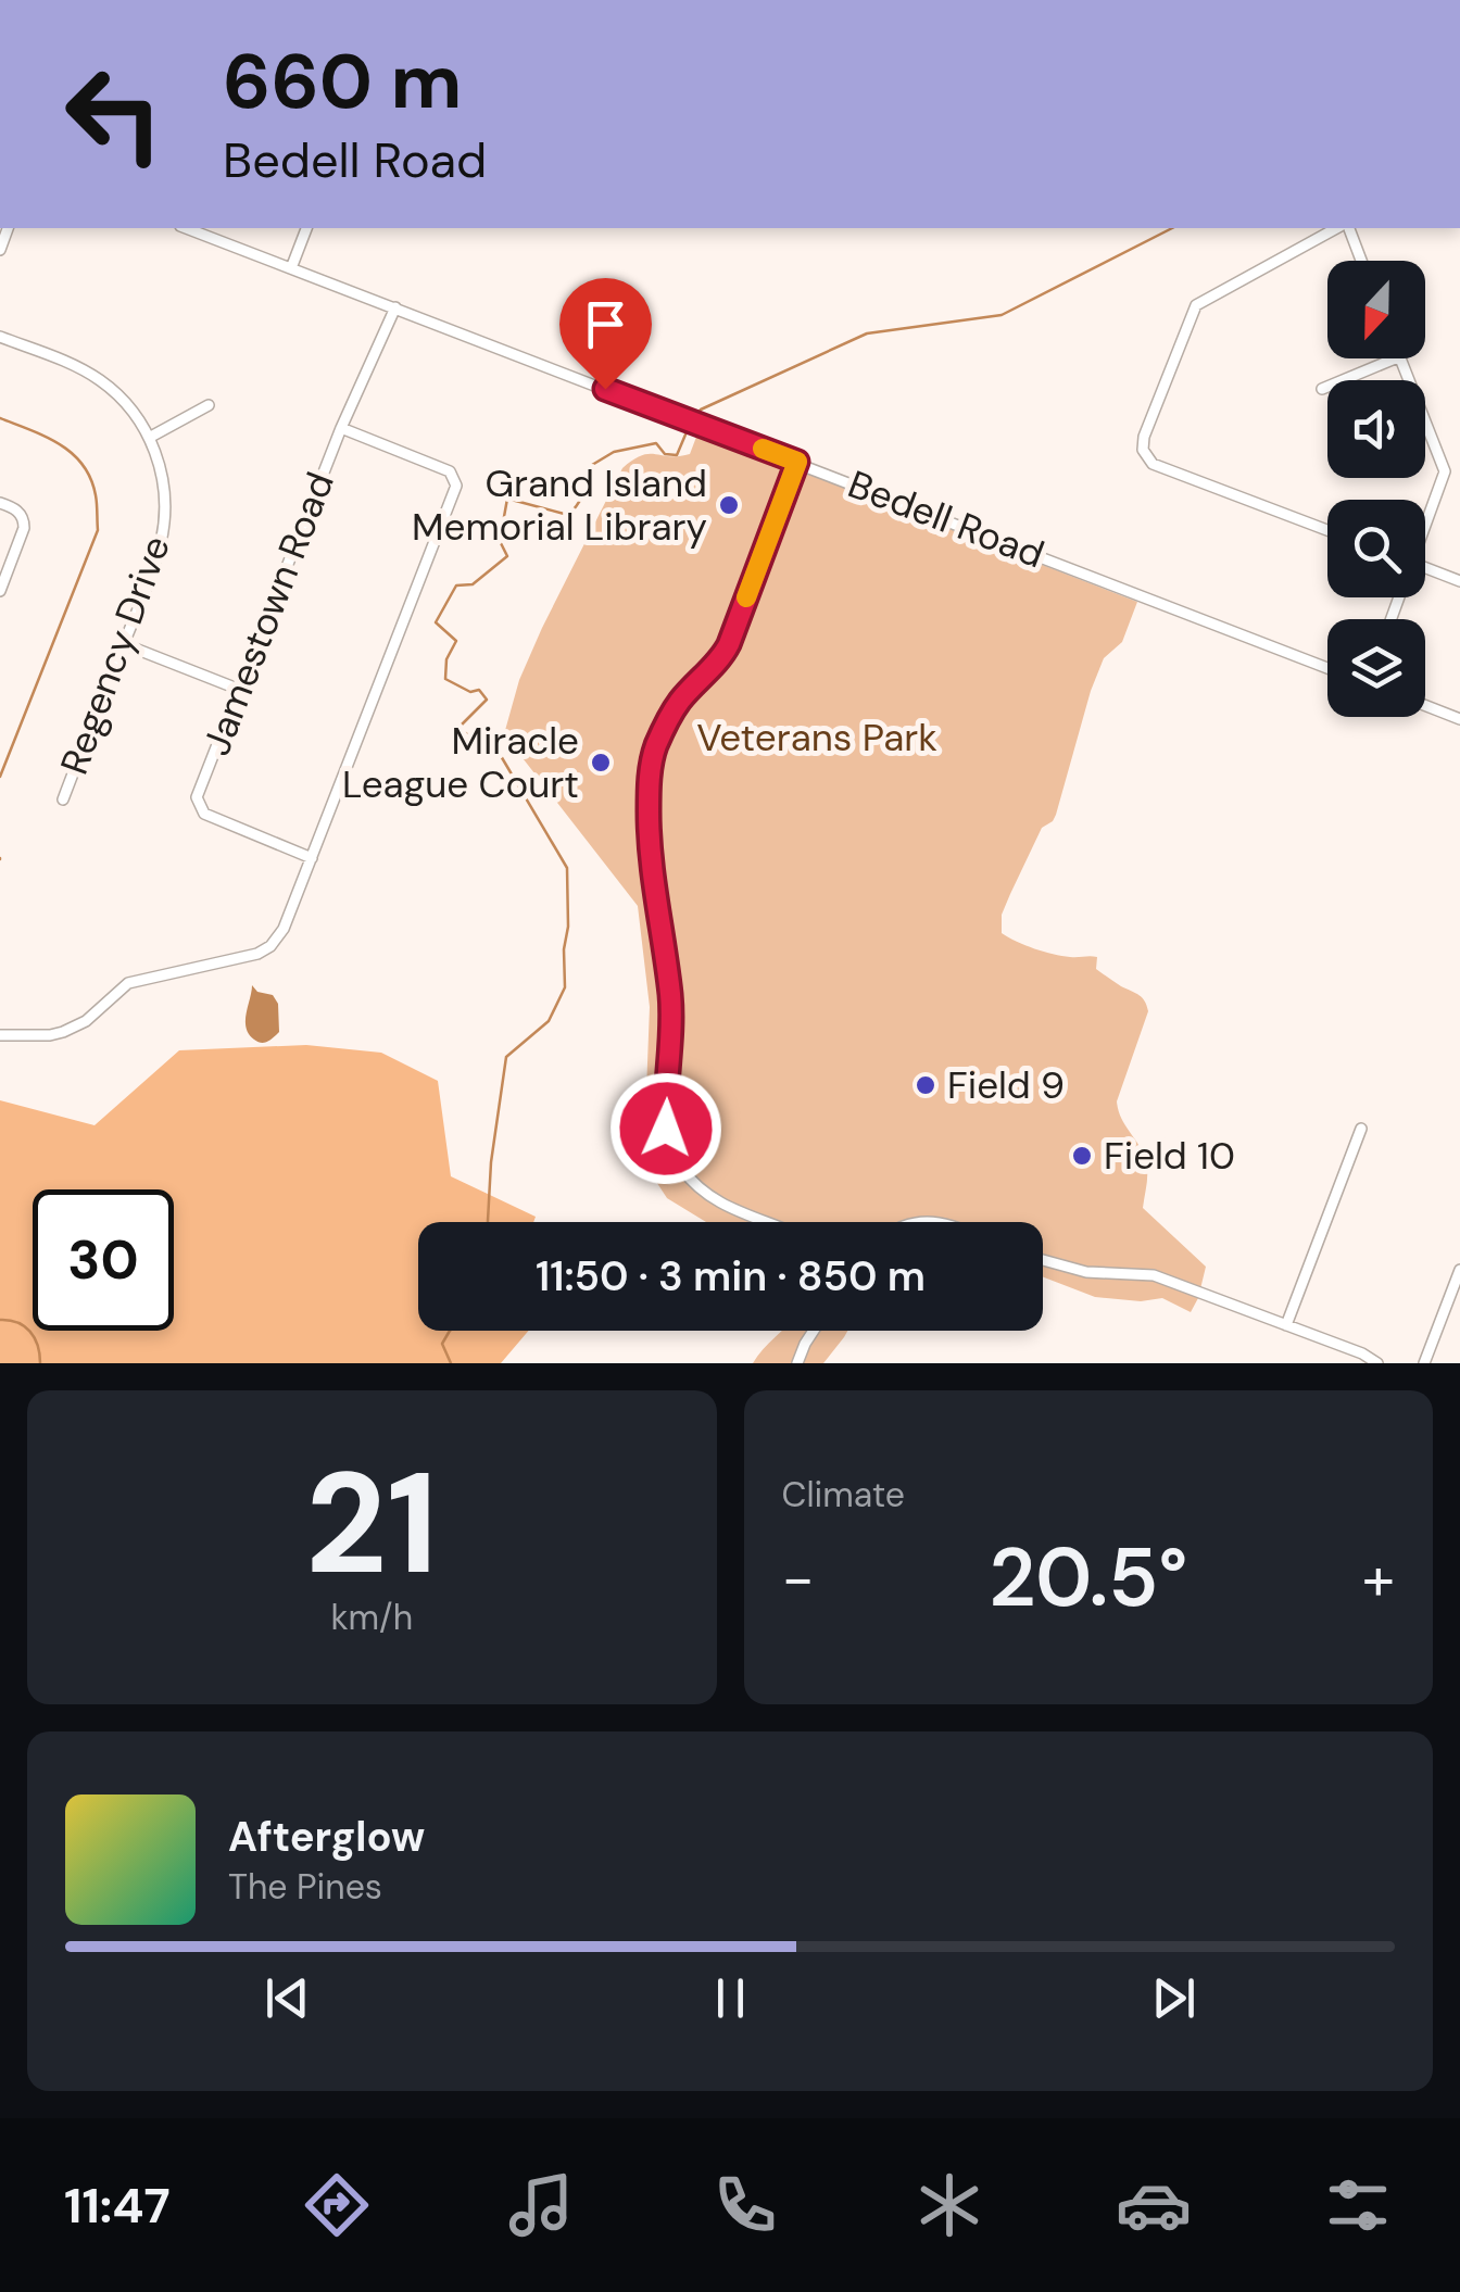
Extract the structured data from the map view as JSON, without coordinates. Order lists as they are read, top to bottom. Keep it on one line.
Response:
{"streets":{"street":["Bedell Road","Jamestown Road","Regency Drive"]},"crossings":[["Bedell Road","Jamestown Road"]],"parks":["Veterans Park"],"places":["Grand Island Memorial Library","Miracle League Court","Field 9","Field 10"],"north":"bottom","page":{"turn":["660 m","Bedell Road"],"limit":"30","trip":"11:50 · 3 min · 850 m","tile":[["21","km/h"],"Climate"],"heat":["−","20.5°","+"],"song":["Afterglow","The Pines"],"tabs":"11:47"}}
